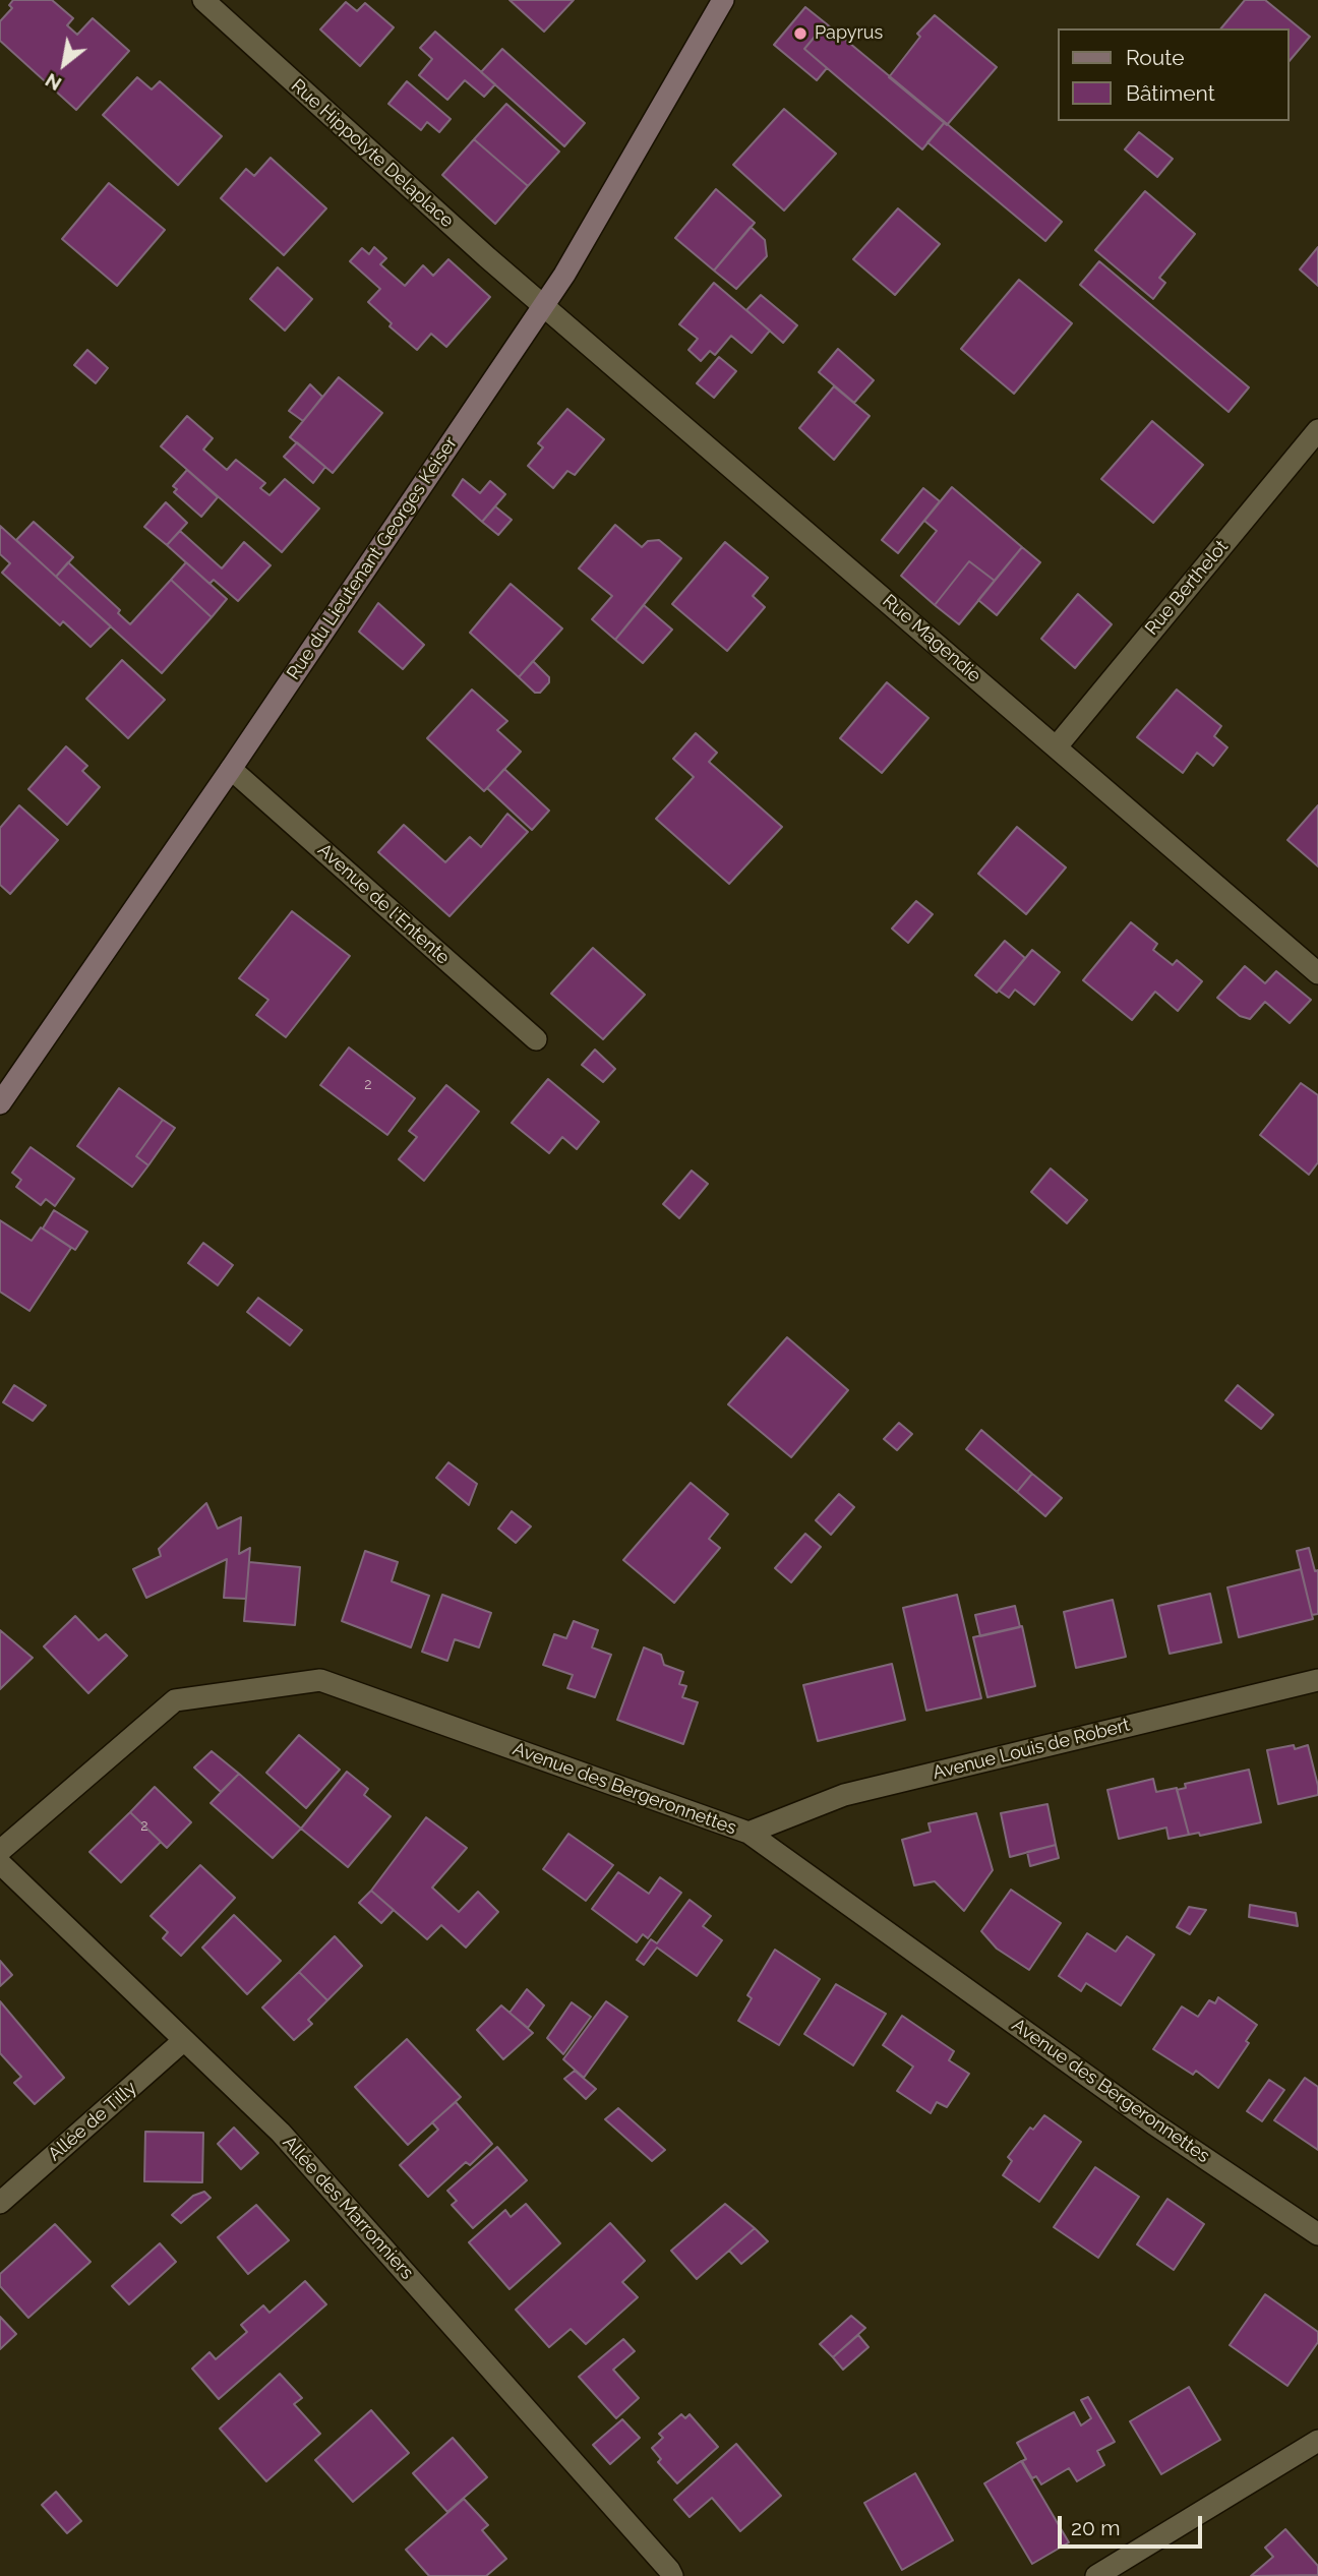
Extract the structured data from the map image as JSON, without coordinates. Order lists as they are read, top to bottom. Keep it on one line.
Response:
{"streets":{"street":["Rue Hippolyte Delaplace","Rue du Lieutenant Georges Keiser","Rue Berthelot","Rue Magendie","Avenue de l'Entente","Avenue Louis de Robert","Avenue des Bergeronnettes","Allée de Tilly","Allée des Marronniers"]},"crossings":[["Rue Hippolyte Delaplace","Rue du Lieutenant Georges Keiser"],["Rue Hippolyte Delaplace","Rue Magendie"],["Rue du Lieutenant Georges Keiser","Rue Magendie"],["Rue du Lieutenant Georges Keiser","Avenue de l'Entente"],["Rue Berthelot","Rue Magendie"],["Avenue Louis de Robert","Avenue des Bergeronnettes"],["Allée de Tilly","Allée des Marronniers"]],"places":["Papyrus"],"house_numbers":["2","2"],"legend":["Route","Bâtiment"],"scale_bar":"20 m","north":"bottom left"}
